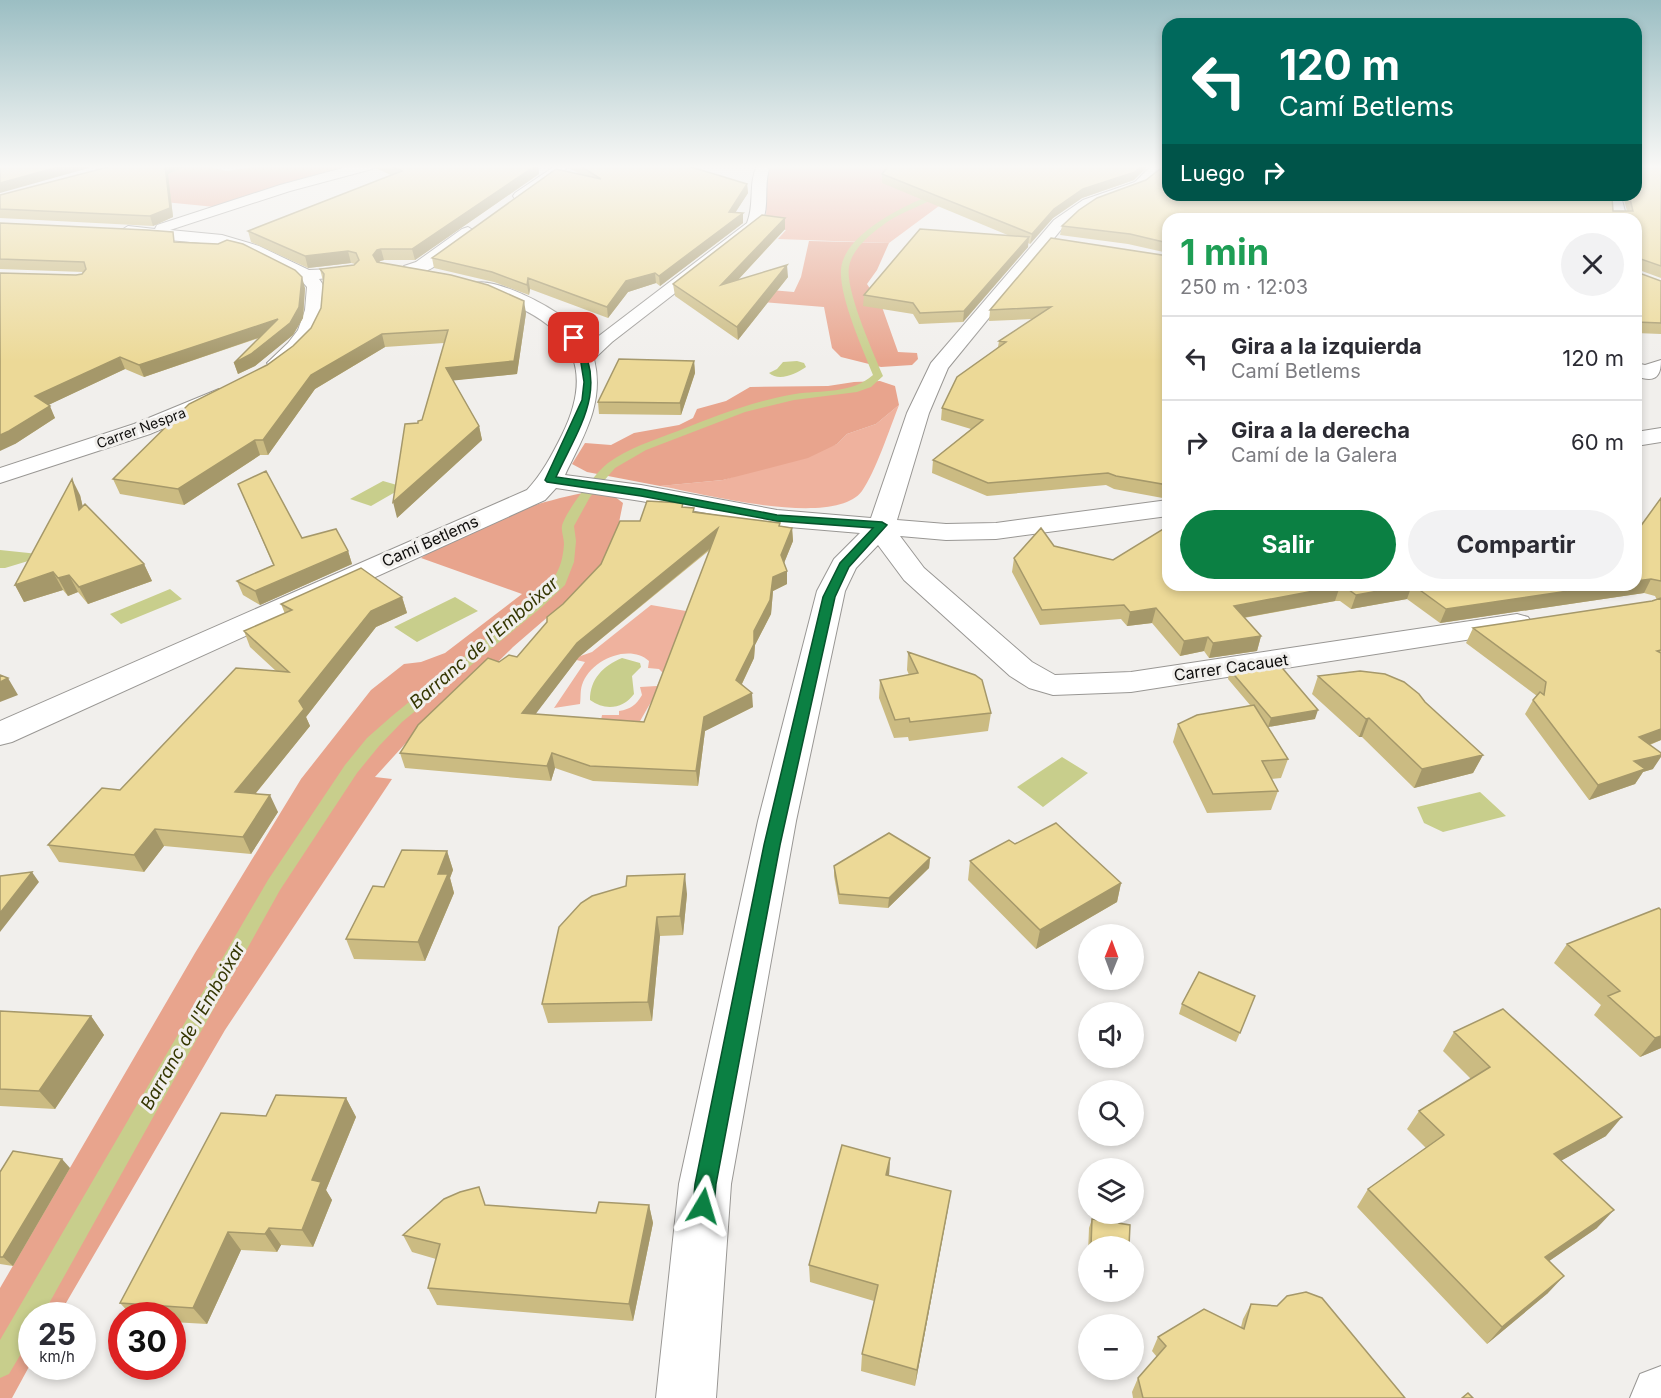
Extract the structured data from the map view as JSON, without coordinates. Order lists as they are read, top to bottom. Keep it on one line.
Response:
{"streets":{"street":["Carrer Nespra","Camí Betlems","Carrer Cacauet"]},"water":["Barranc de l'Emboixar"],"north":"top","page":{"turn":["120 m","Camí Betlems"],"then":"Luego","heading":["1 min","250 m · 12:03"],"list":[{"name":"Gira a la izquierda","note":"Camí Betlems","value":"120 m"},{"name":"Gira a la derecha","note":"Camí de la Galera","value":"60 m"}],"buttons":["Salir","Compartir"],"map_buttons":["+","−"],"speed":"25 km/h","limit":"30"}}
